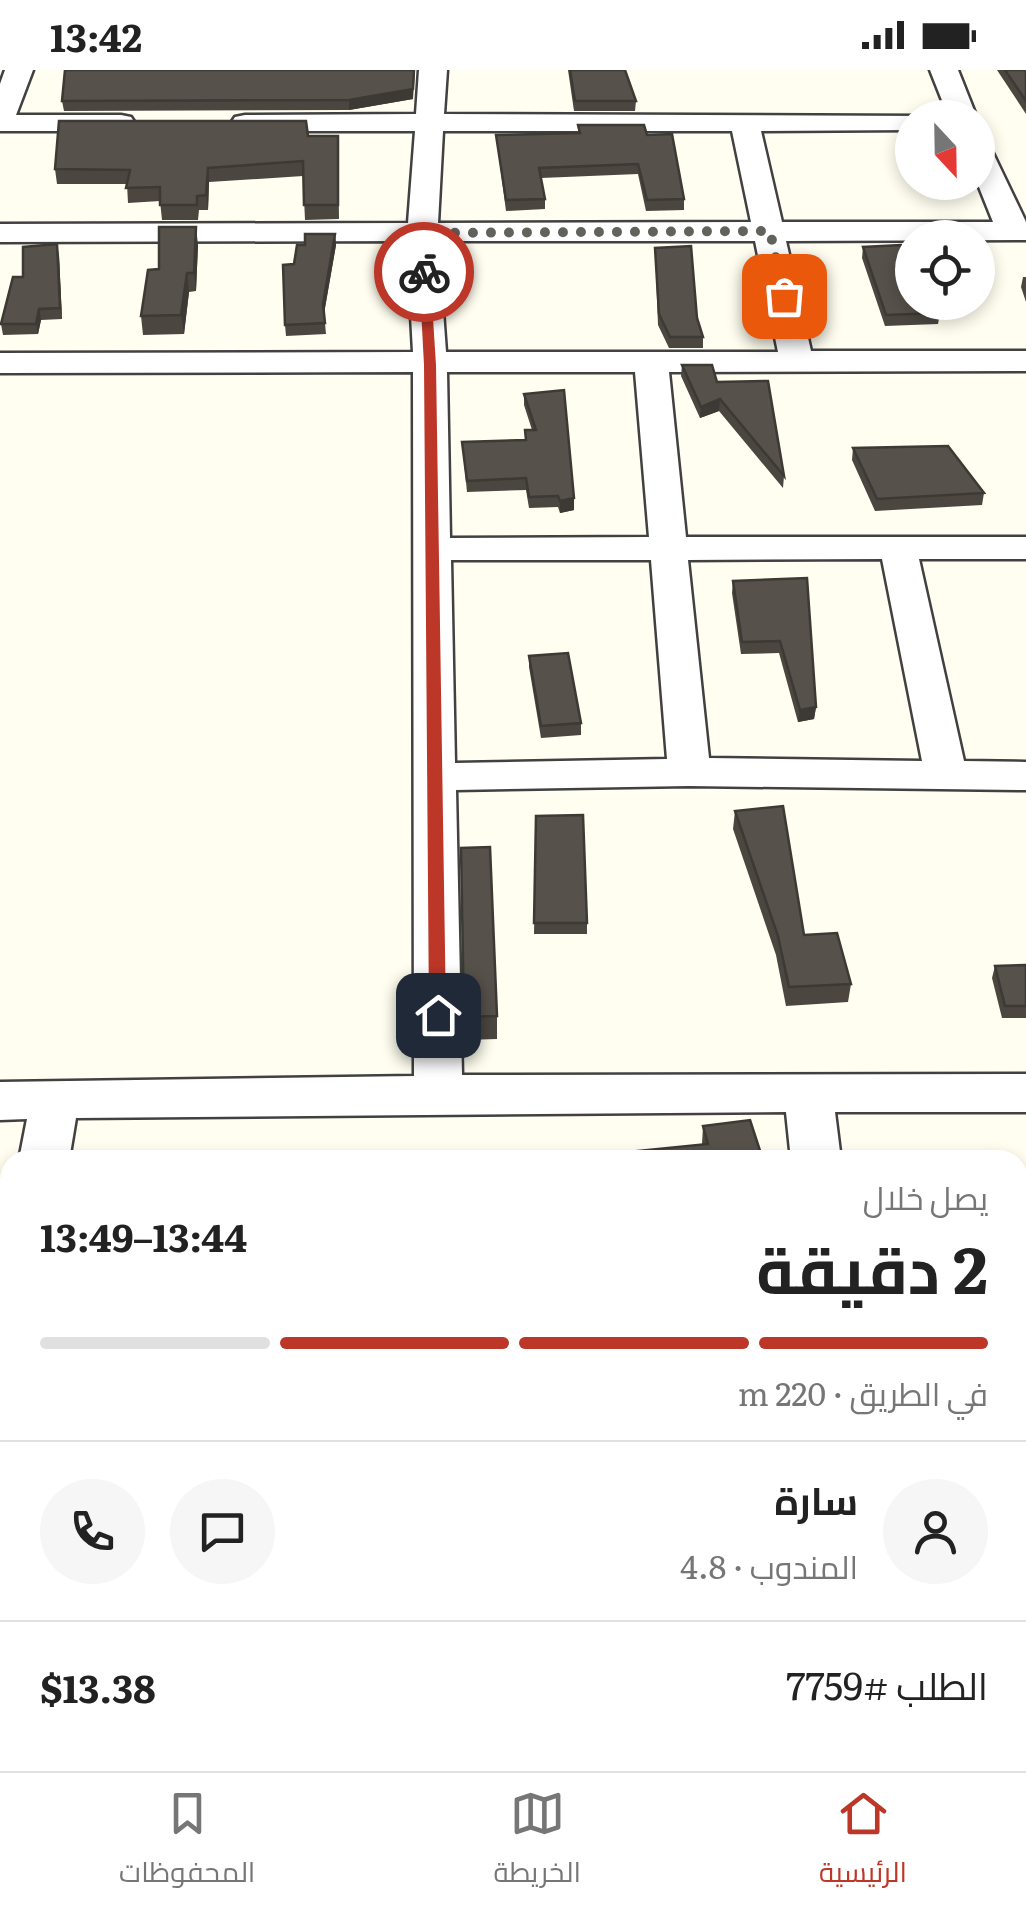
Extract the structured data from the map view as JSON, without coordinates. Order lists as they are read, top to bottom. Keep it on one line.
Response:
{"north":"bottom","page":{"status":"13:42","heading":["2 دقيقة","يصل خلال","13:44–13:49"],"panel":["سارة","المندوب · 4.8","الطلب #7759","$13.38"],"bar":"في الطريق · 220 m","tabs":["الرئيسية","الخريطة","المحفوظات"]}}
